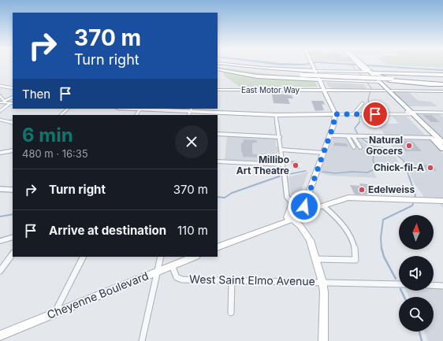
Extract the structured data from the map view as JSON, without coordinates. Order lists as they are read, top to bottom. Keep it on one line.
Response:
{"streets":{"main road":["East Motor Way","Cheyenne Boulevard"],"street":["West Saint Elmo Avenue"]},"crossings":[["West Saint Elmo Avenue","Cheyenne Boulevard"]],"places":["Natural Grocers","Millibo Art Theatre","Chick-fil-A","Edelweiss"],"north":"top","page":{"turn":["370 m","Turn right"],"then":"Then","heading":["6 min","480 m · 16:35"],"list":[{"name":"Turn right","value":"370 m"},{"name":"Arrive at destination","value":"110 m"}]}}
